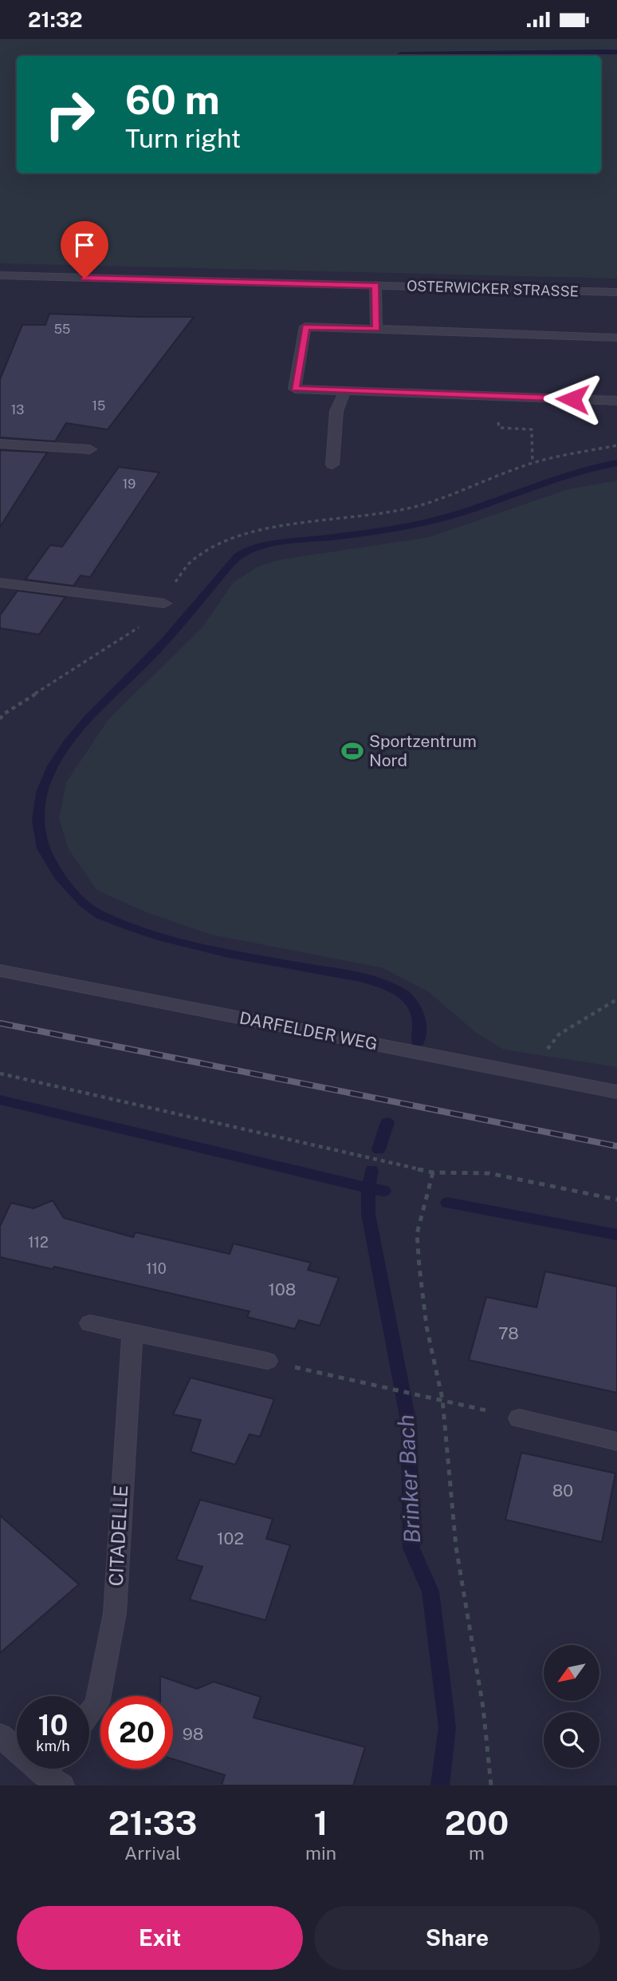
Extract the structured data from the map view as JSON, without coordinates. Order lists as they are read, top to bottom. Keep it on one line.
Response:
{"streets":{"street":["OSTERWICKER STRASSE","DARFELDER WEG","CITADELLE"]},"water":["Brinker Bach"],"places":{"sports":["Sportzentrum Nord"]},"house_numbers":["55","15","13","19","112","110","108","78","80","102","98"],"north":"bottom left","page":{"status":"21:32","turn":["60 m","Turn right"],"speed":"10 km/h","limit":"20","eta":["21:33","Arrival","1","min","200","m"],"buttons":["Exit","Share"]}}
